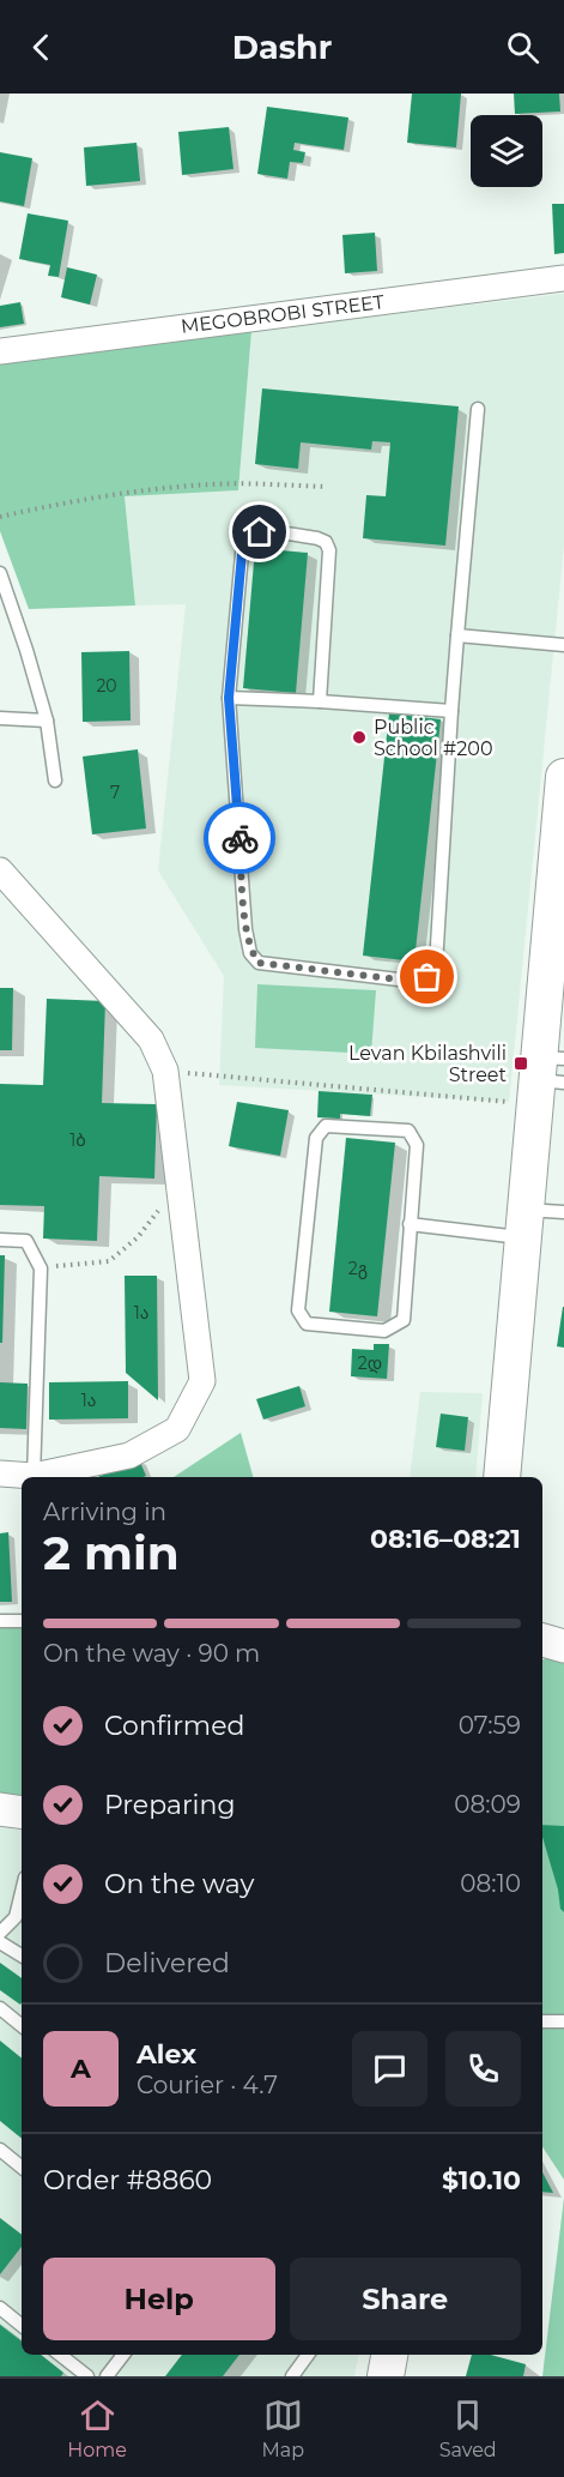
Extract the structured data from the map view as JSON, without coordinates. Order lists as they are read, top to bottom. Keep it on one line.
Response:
{"streets":{"street":["MEGOBROBI STREET"]},"places":{"other":["Public School #200"],"transit":["Levan Kbilashvili Street"]},"house_numbers":["20","7","1ბ","2გ","1ა","2დ","1ა"],"page":{"header":"Dashr","heading":["2 min","Arriving in","08:16–08:21"],"panel":["Alex","Courier · 4.7","Order #8860","$10.10"],"bar":"On the way · 90 m","list":[["Confirmed","07:59"],["Preparing","08:09"],["On the way","08:10"],"Delivered"],"round":"A","buttons":["Help","Share"],"tabs":["Home","Map","Saved"]}}
